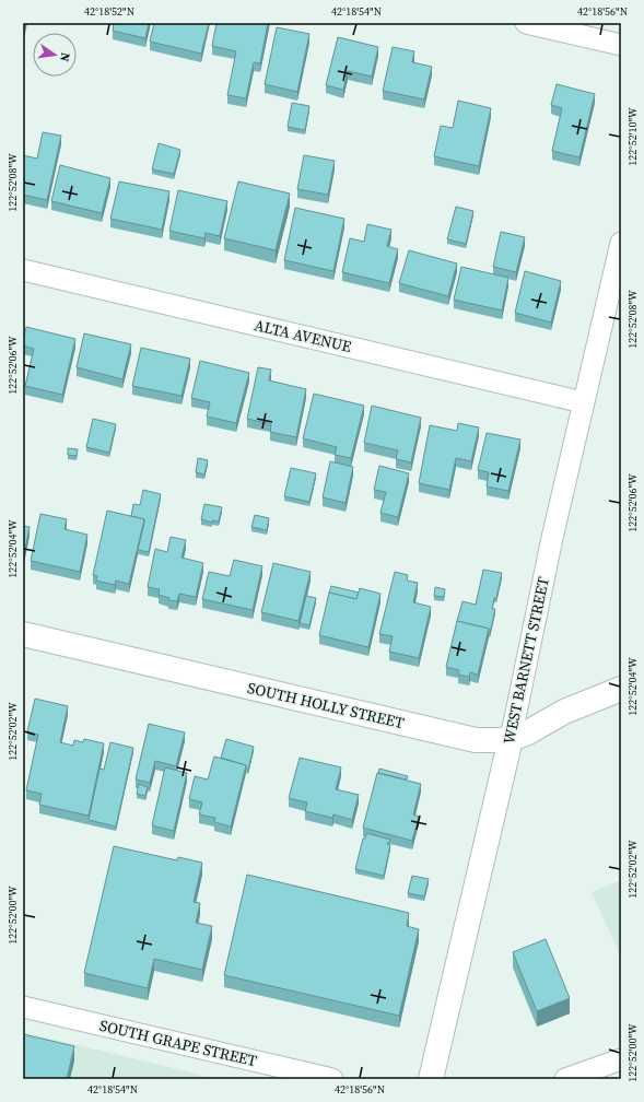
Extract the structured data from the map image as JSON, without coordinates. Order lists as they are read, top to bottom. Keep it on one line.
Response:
{"streets":{"street":["ALTA AVENUE","WEST BARNETT STREET","SOUTH HOLLY STREET","SOUTH GRAPE STREET"]},"crossings":[["ALTA AVENUE","WEST BARNETT STREET"],["WEST BARNETT STREET","SOUTH HOLLY STREET"]],"north":"right","coordinates":["42°18'52\"N","42°18'54\"N","42°18'56\"N","122°52'10\"W","122°52'08\"W","122°52'06\"W","122°52'04\"W","122°52'02\"W","122°52'00\"W"]}
